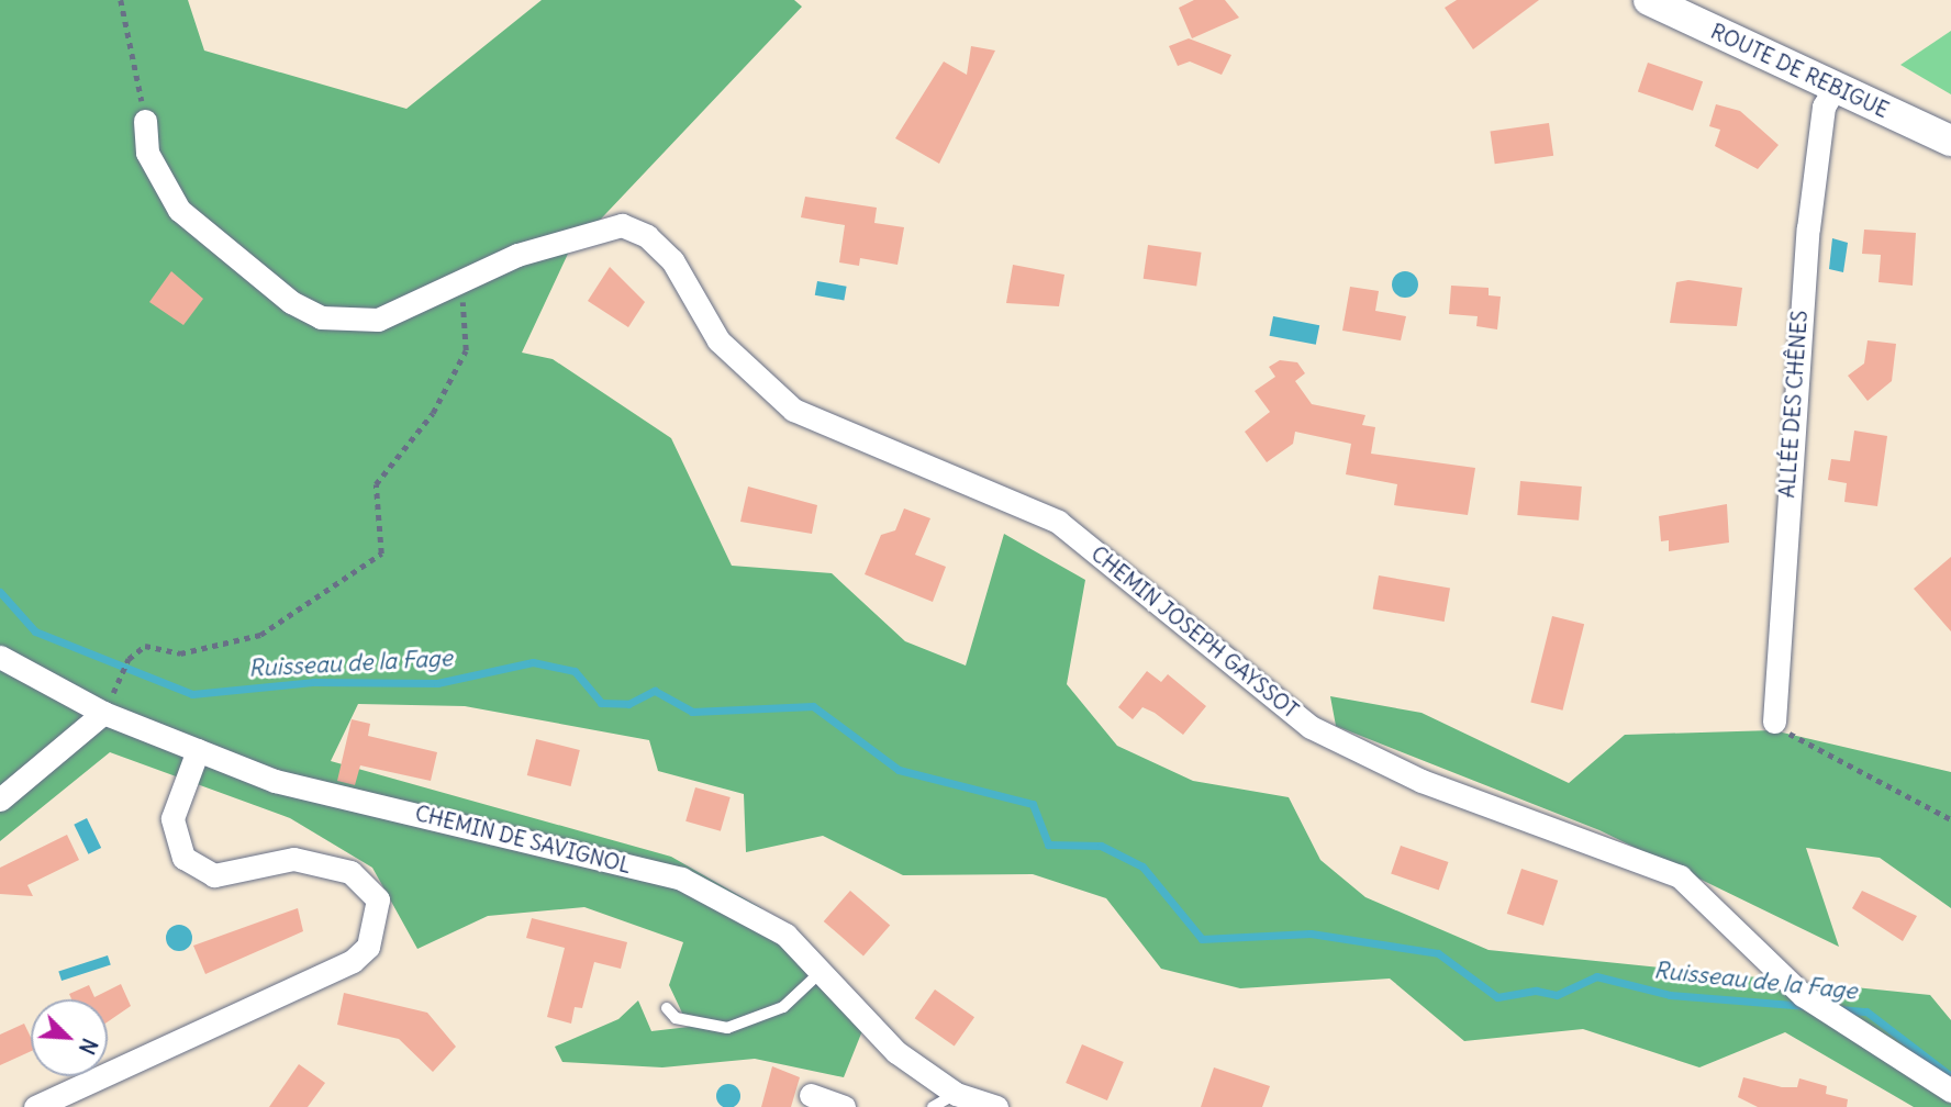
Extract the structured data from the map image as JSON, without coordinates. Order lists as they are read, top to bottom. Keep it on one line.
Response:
{"streets":{"street":["ROUTE DE REBIGUE","ALLÉE DES CHÊNES","CHEMIN JOSEPH GAYSSOT","CHEMIN DE SAVIGNOL"]},"crossings":[["ROUTE DE REBIGUE","ALLÉE DES CHÊNES"]],"water":["Ruisseau de la Fage"],"north":"bottom right"}
